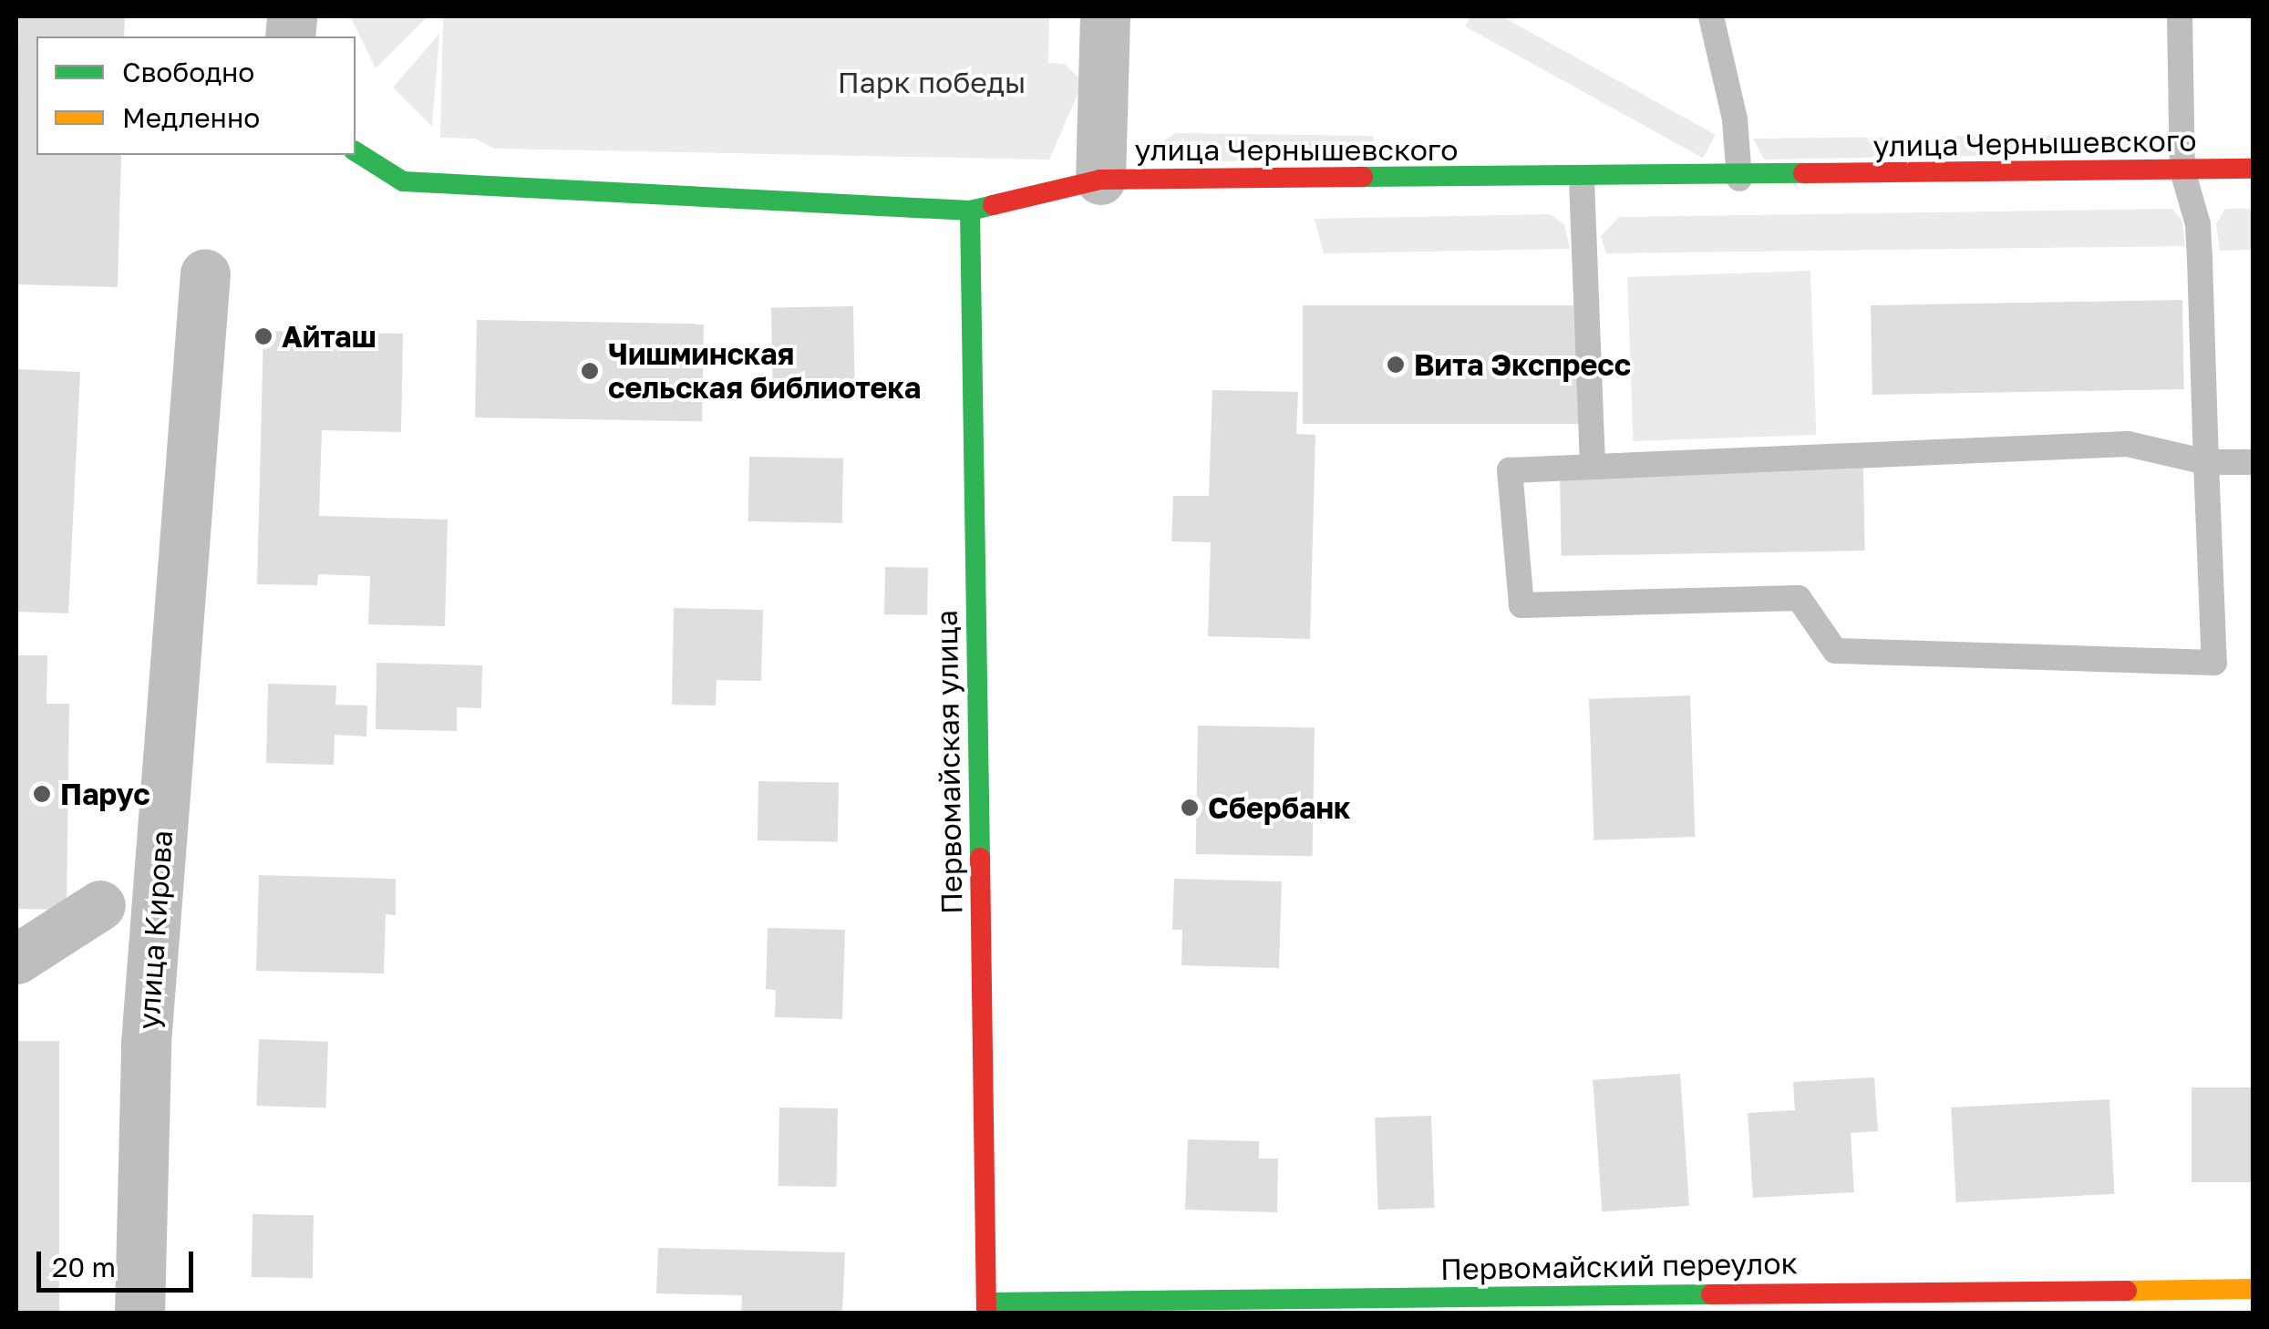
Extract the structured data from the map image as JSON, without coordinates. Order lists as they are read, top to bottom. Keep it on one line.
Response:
{"streets":{"street":["улица Чернышевского","Первомайская улица","улица Кирова","Первомайский переулок"]},"crossings":[["улица Чернышевского","Первомайская улица"],["Первомайская улица","Первомайский переулок"]],"parks":["Парк победы"],"places":["Айташ","Вита Экспресс","Чишминская сельская библиотека","Парус","Сбербанк"],"legend":["Свободно","Медленно"],"scale_bar":"20 m"}
